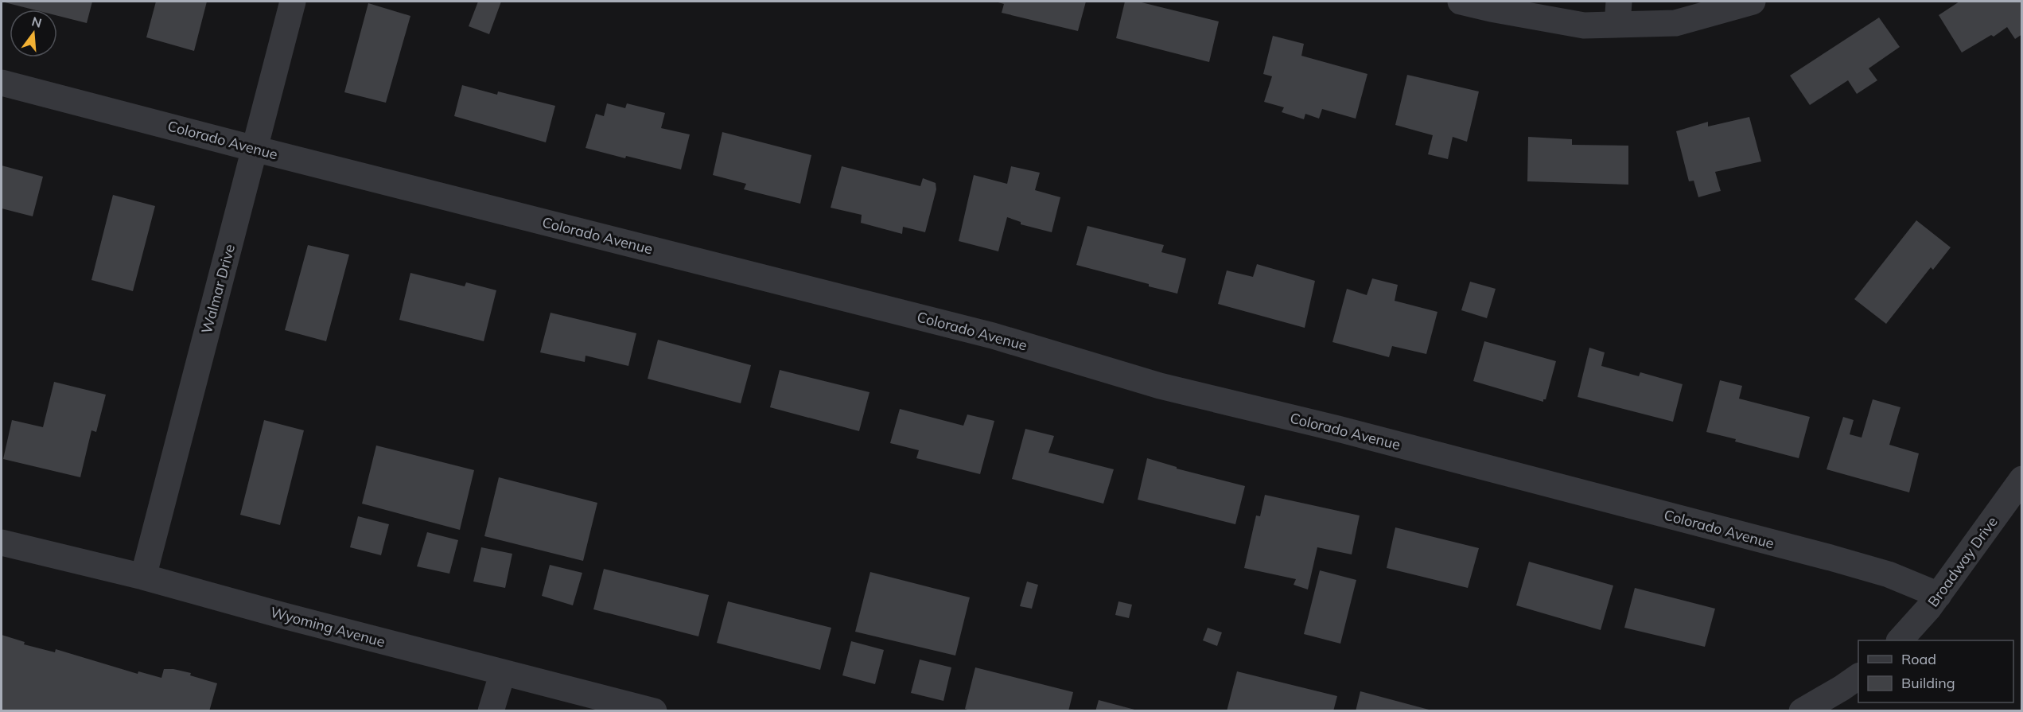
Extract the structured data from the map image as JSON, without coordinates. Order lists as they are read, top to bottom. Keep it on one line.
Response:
{"streets":{"street":["Colorado Avenue","Walmar Drive","Broadway Drive","Wyoming Avenue"]},"crossings":[["Colorado Avenue","Walmar Drive"],["Colorado Avenue","Broadway Drive"],["Walmar Drive","Wyoming Avenue"]],"legend":["Road","Building"],"north":"top"}
